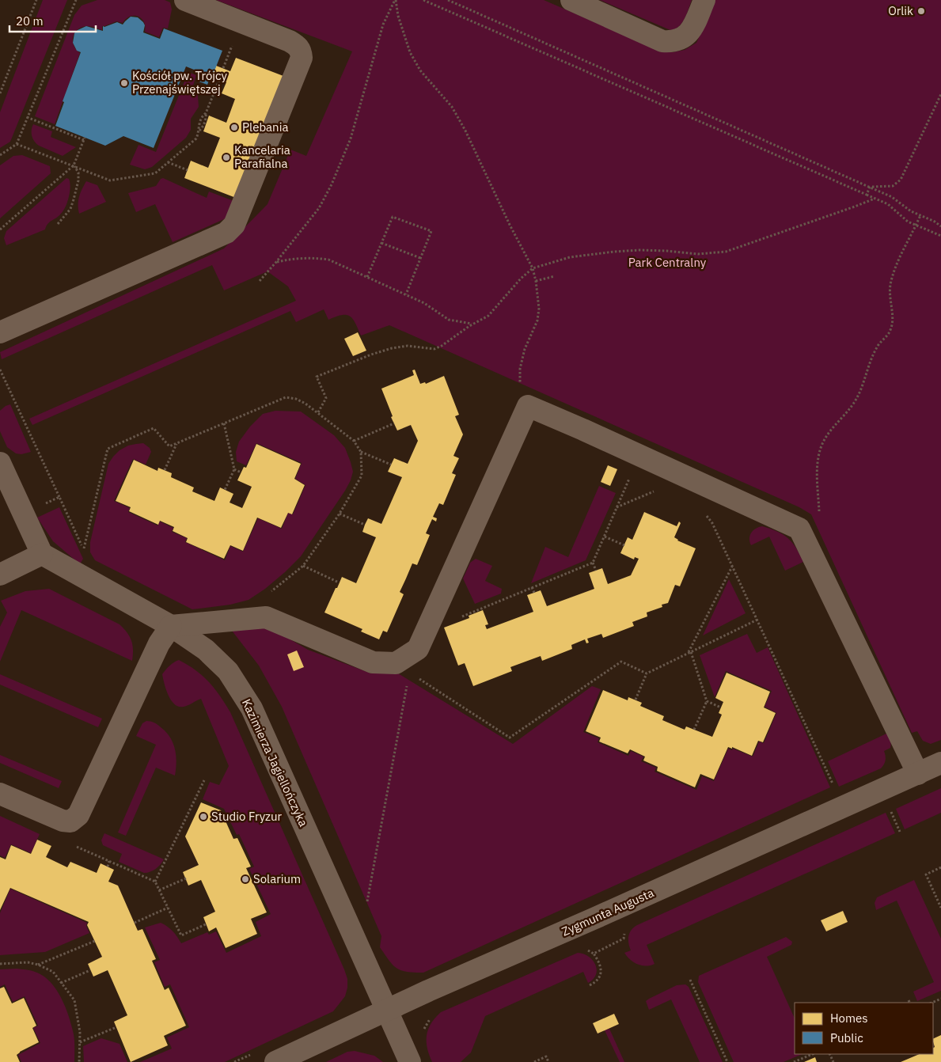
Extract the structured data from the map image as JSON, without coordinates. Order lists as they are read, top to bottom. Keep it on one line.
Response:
{"streets":{"street":["Kazimierza Jagiellończyka","Zygmunta Augusta"]},"crossings":[["Kazimierza Jagiellończyka","Zygmunta Augusta"]],"parks":["Park Centralny"],"places":["Orlik","Kościół pw. Trójcy Przenajświętszej","Plebania","Kancelaria Parafialna","Studio Fryzur","Solarium"],"legend":["Homes","Public"],"scale_bar":"20 m"}
